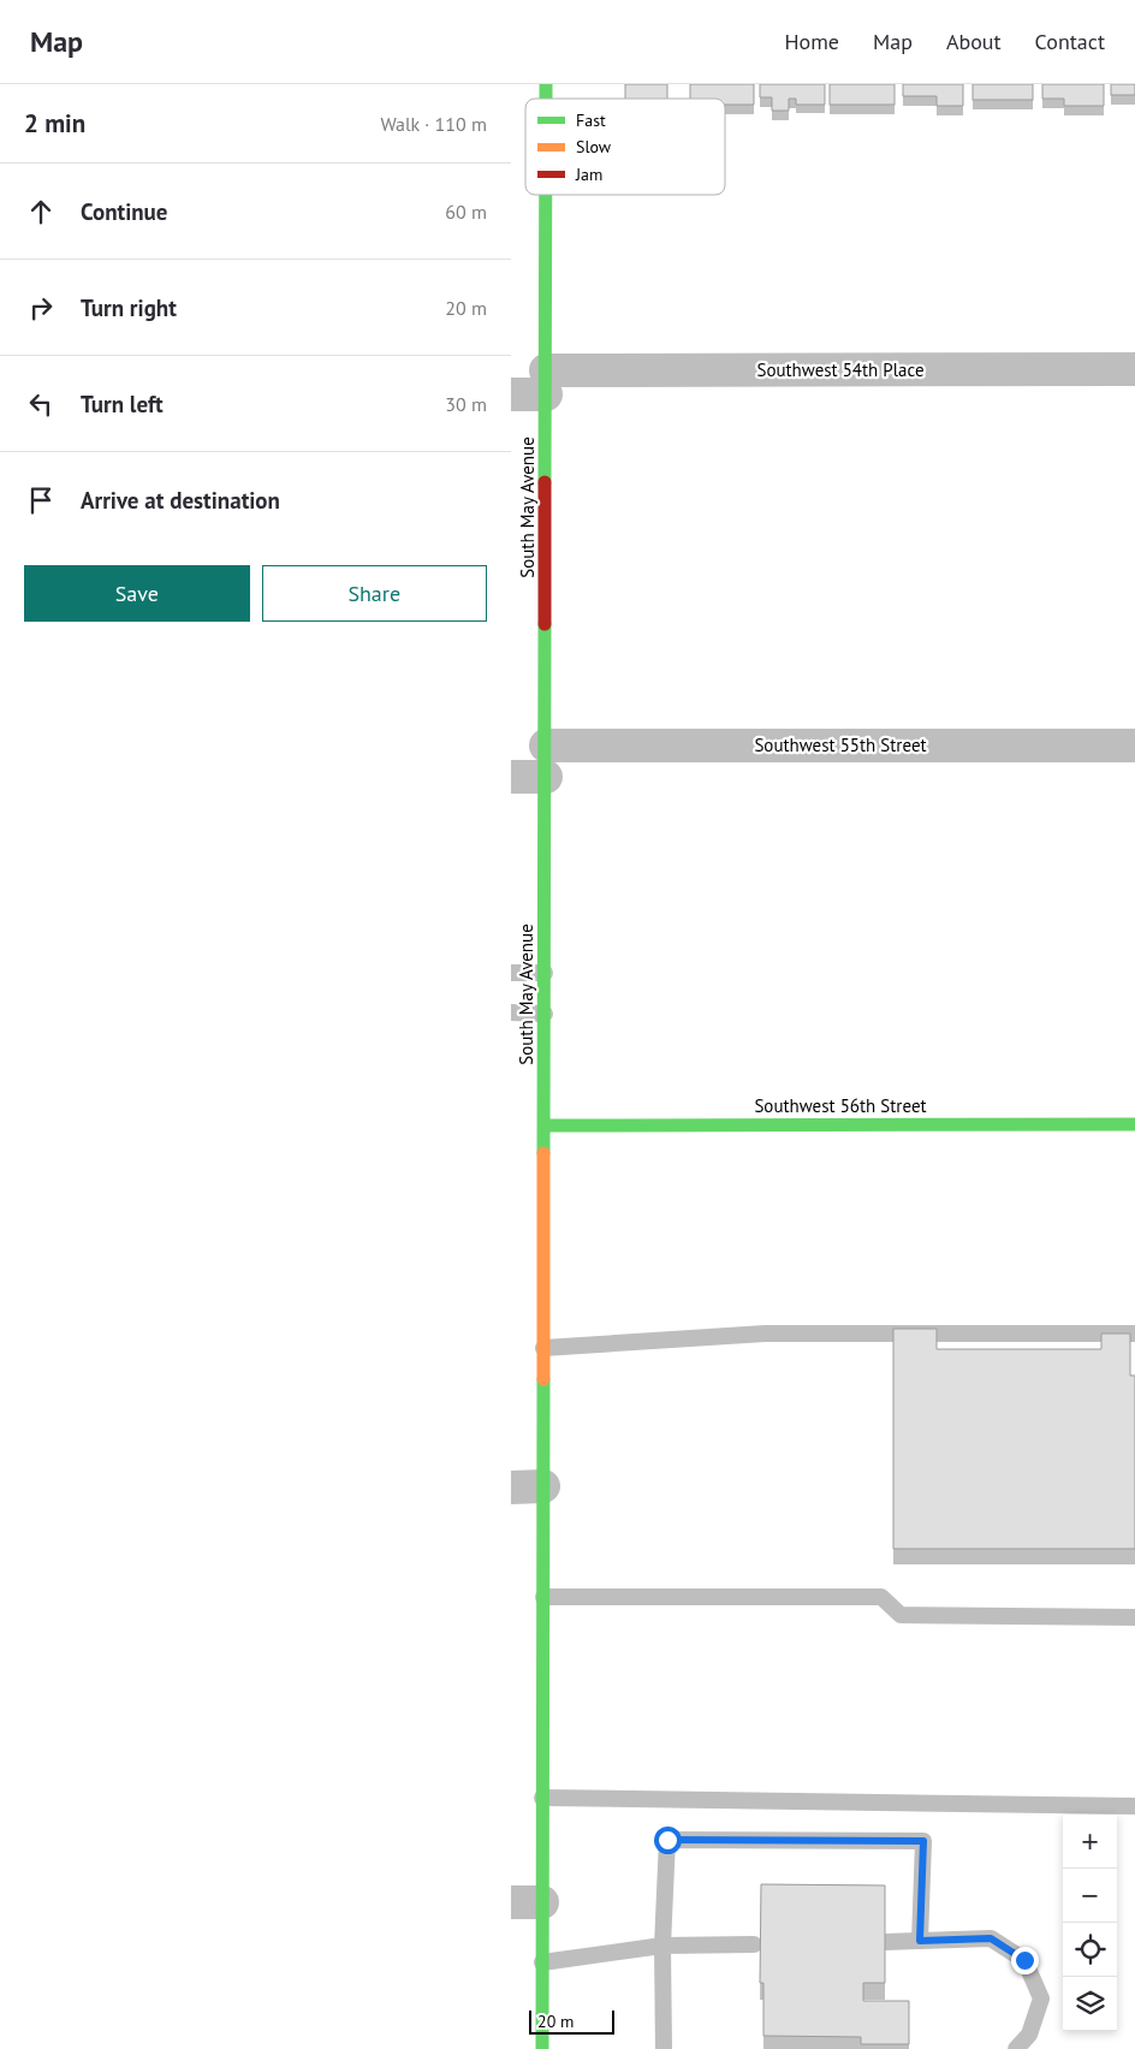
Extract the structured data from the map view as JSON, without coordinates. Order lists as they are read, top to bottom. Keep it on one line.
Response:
{"streets":{"main road":["South May Avenue","Southwest 56th Street"],"street":["Southwest 54th Place","Southwest 55th Street"]},"crossings":[["Southwest 54th Place","South May Avenue"],["South May Avenue","Southwest 55th Street"],["South May Avenue","Southwest 56th Street"]],"legend":["Fast","Slow","Jam"],"scale_bar":"20 m","page":{"header":"Map","nav":["Home","Map","About","Contact"],"heading":["2 min","Walk · 110 m"],"list":[["Continue","60 m"],["Turn right","20 m"],["Turn left","30 m"],"Arrive at destination"],"buttons":["Save","Share"],"map_buttons":["+","−"],"scale":"20 m"}}
